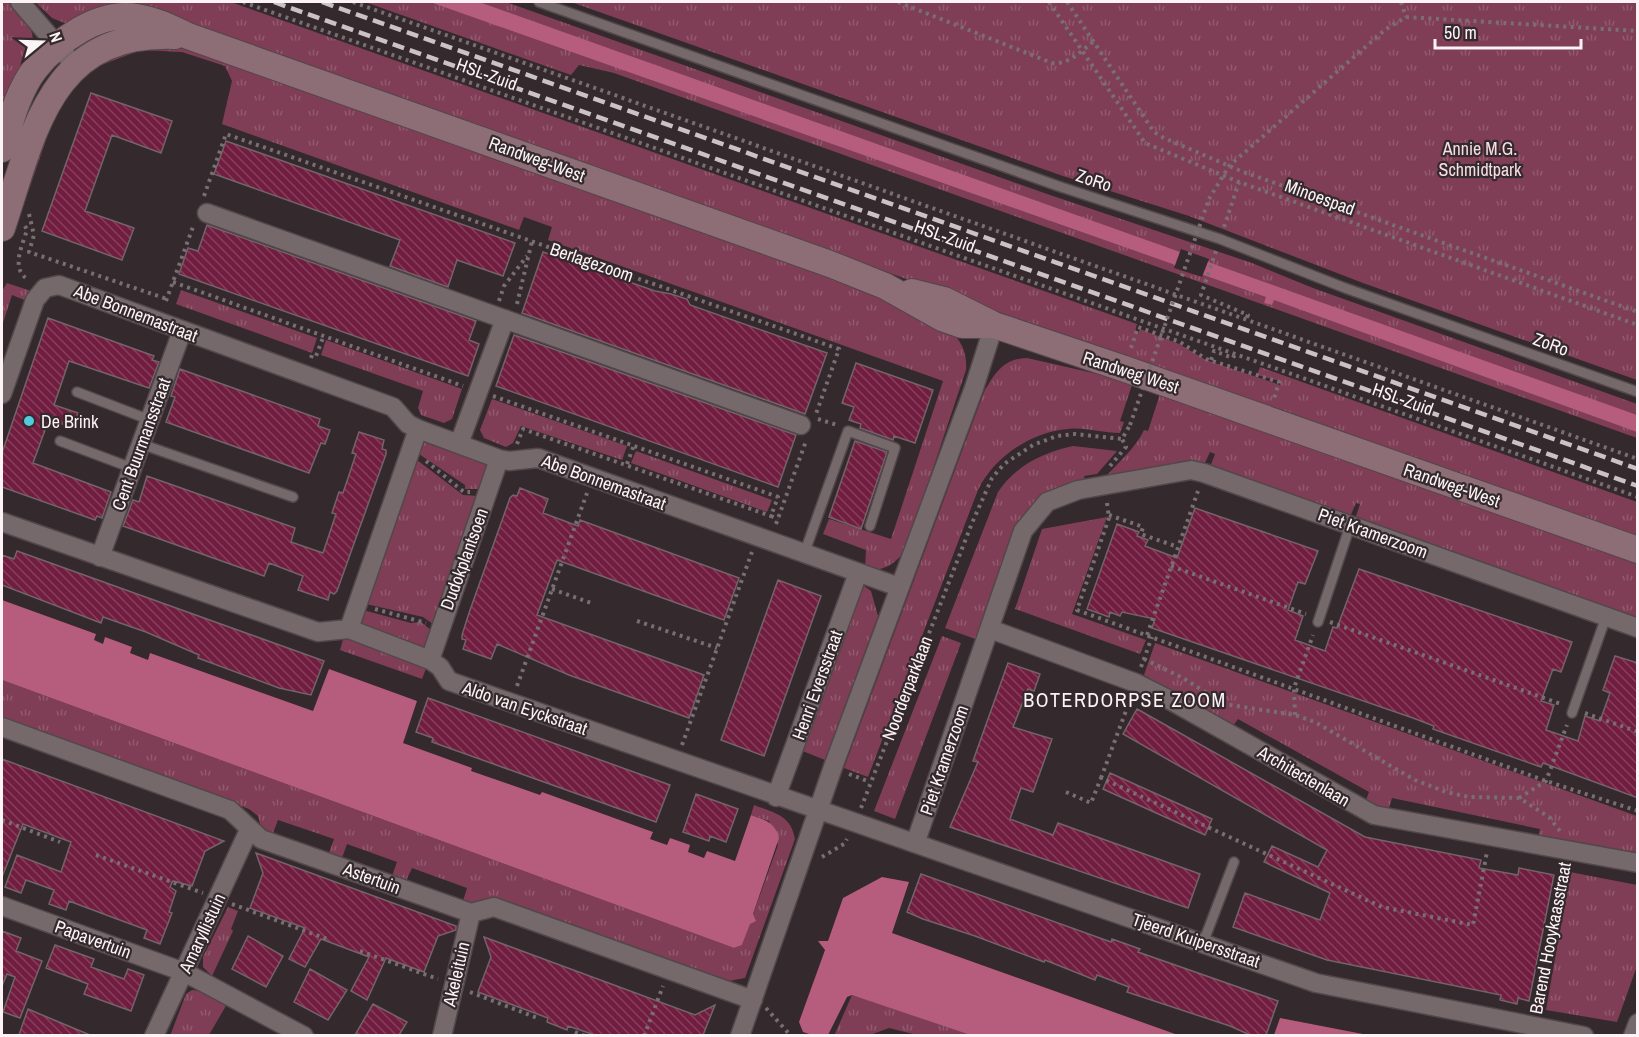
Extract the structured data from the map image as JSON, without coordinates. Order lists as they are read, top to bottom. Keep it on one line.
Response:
{"streets":{"main road":["Randweg-West","Randweg West"],"street":["Abe Bonnemastraat","Cent Buurmansstraat","Piet Kramerzoom","Dudokplantsoen","Henri Eversstraat","Aldo van Eyckstraat","Architectenlaan","Astertuin","Amaryllistuin","Papavertuin","Tjeerd Kuipersstraat","Akeleituin"],"lane":["ZoRo"],"path":["HSL-Zuid","Minoespad","Berlagezoom","Noorderparklaan","Barend Hooykaasstraat"]},"crossings":[["Randweg-West","Randweg West"],["Berlagezoom","Abe Bonnemastraat"],["Berlagezoom","Aldo van Eyckstraat"],["Abe Bonnemastraat","Cent Buurmansstraat"],["Abe Bonnemastraat","Dudokplantsoen"],["Abe Bonnemastraat","Henri Eversstraat"],["Cent Buurmansstraat","Aldo van Eyckstraat"],["Piet Kramerzoom","Architectenlaan"],["Piet Kramerzoom","Tjeerd Kuipersstraat"],["Dudokplantsoen","Aldo van Eyckstraat"],["Henri Eversstraat","Aldo van Eyckstraat"],["Noorderparklaan","Tjeerd Kuipersstraat"],["Aldo van Eyckstraat","Tjeerd Kuipersstraat"],["Architectenlaan","Barend Hooykaasstraat"],["Astertuin","Amaryllistuin"],["Astertuin","Akeleituin"],["Amaryllistuin","Papavertuin"],["Barend Hooykaasstraat","Tjeerd Kuipersstraat"]],"districts":["BOTERDORPSE ZOOM"],"parks":["Annie M.G. Schmidtpark"],"places":["De Brink"],"scale_bar":"50 m","north":"right"}
